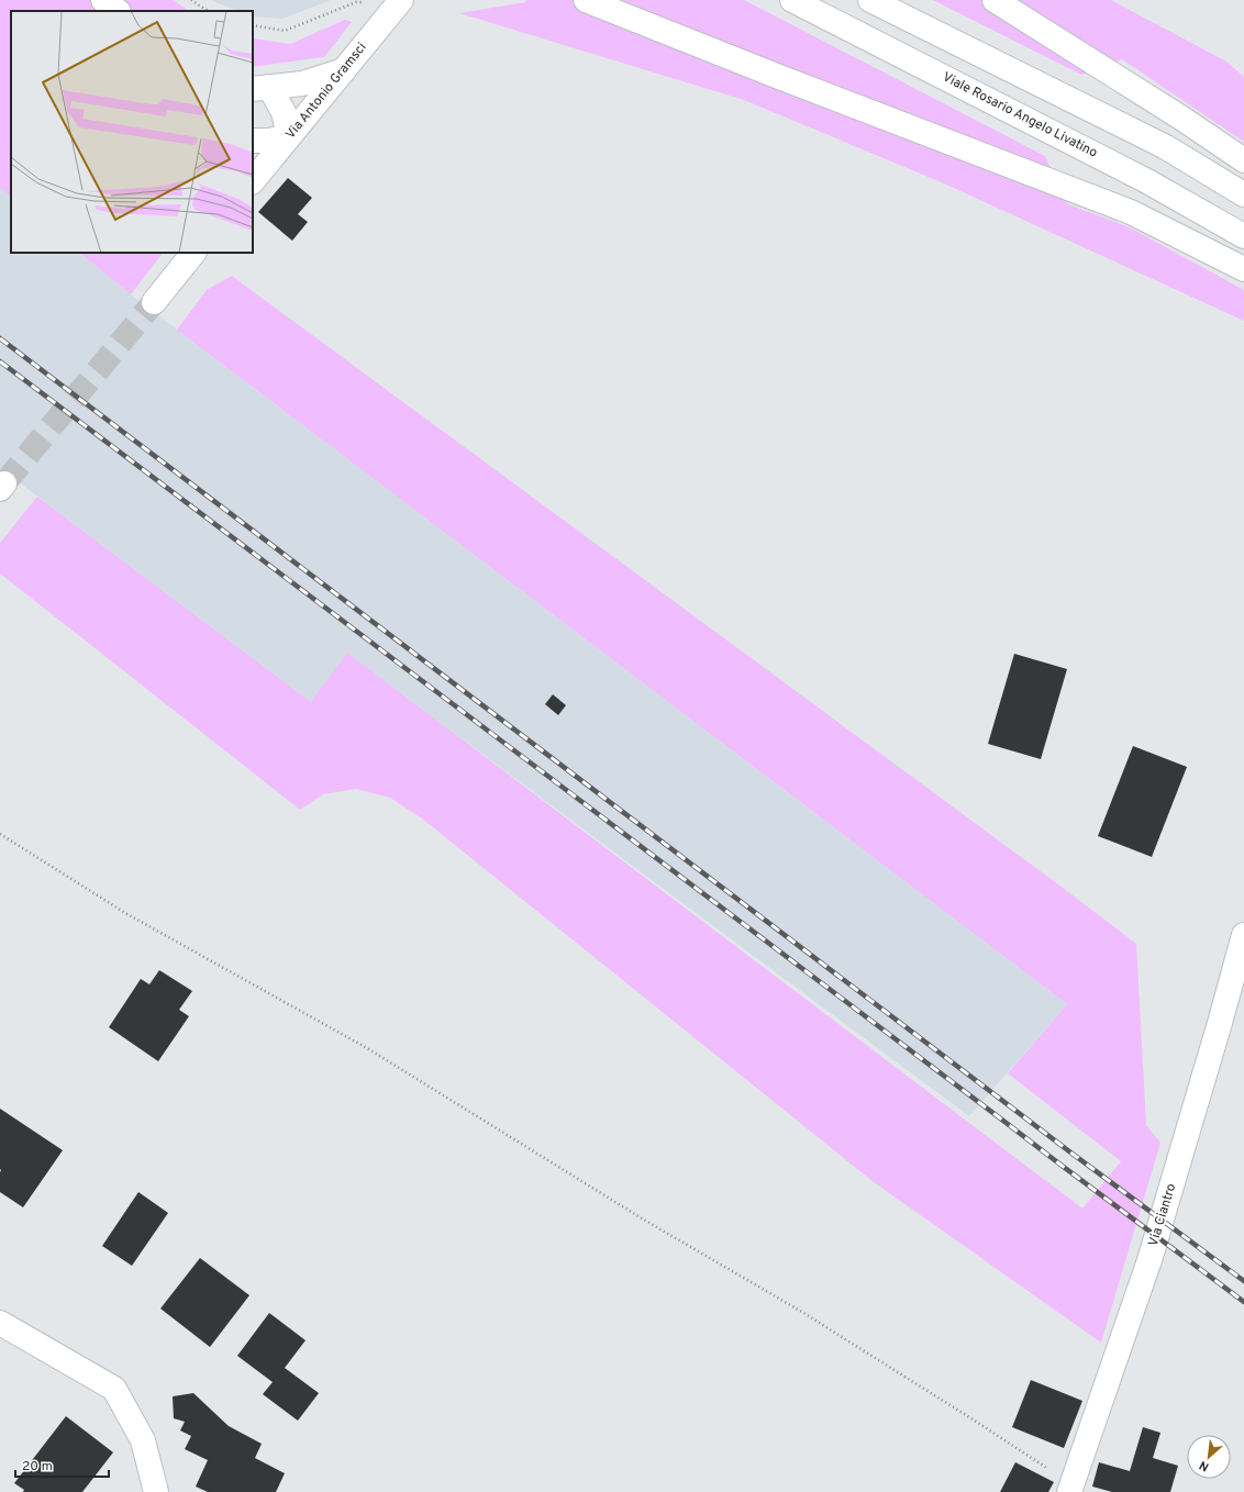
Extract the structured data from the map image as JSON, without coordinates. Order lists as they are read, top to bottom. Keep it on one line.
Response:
{"streets":{"main road":["Via Antonio Gramsci","Viale Rosario Angelo Livatino","Via Ciantro"]},"scale_bar":"20 m","north":"bottom left"}
